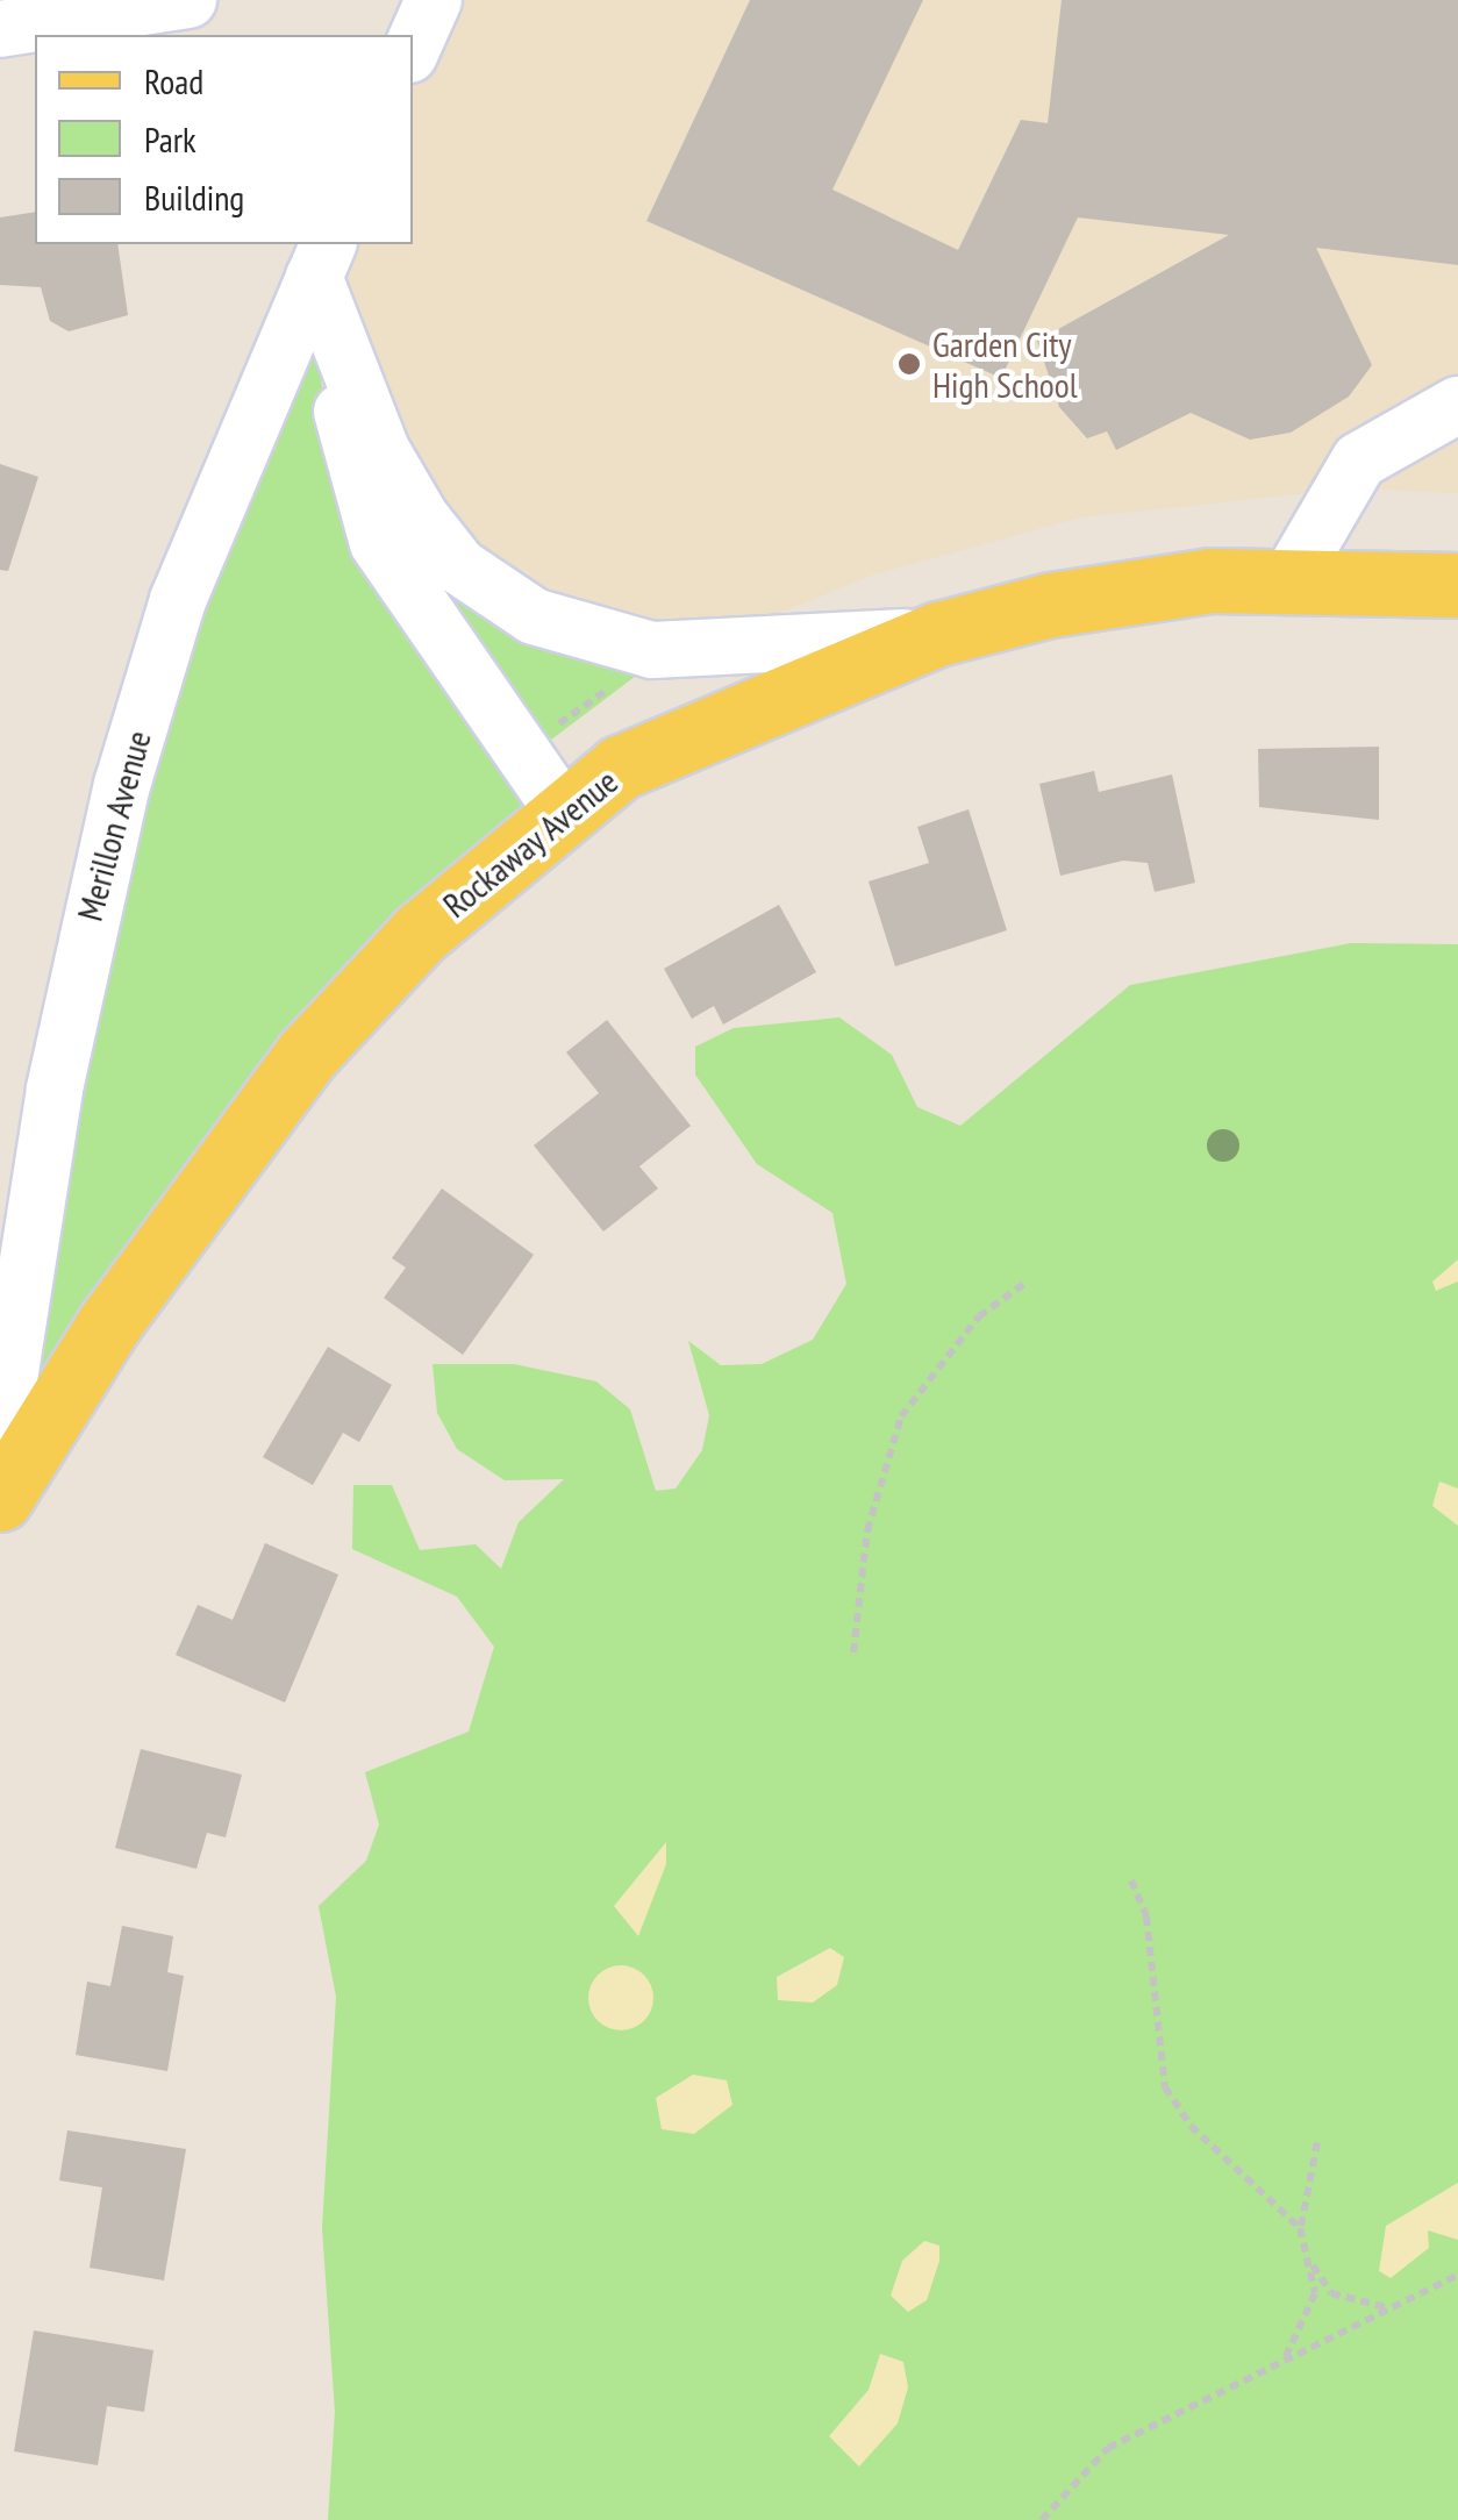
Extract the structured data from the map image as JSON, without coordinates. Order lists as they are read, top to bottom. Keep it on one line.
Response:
{"streets":{"main road":["Rockaway Avenue"],"street":["Merillon Avenue"]},"places":["Garden City High School"],"legend":["Road","Park","Building"]}
